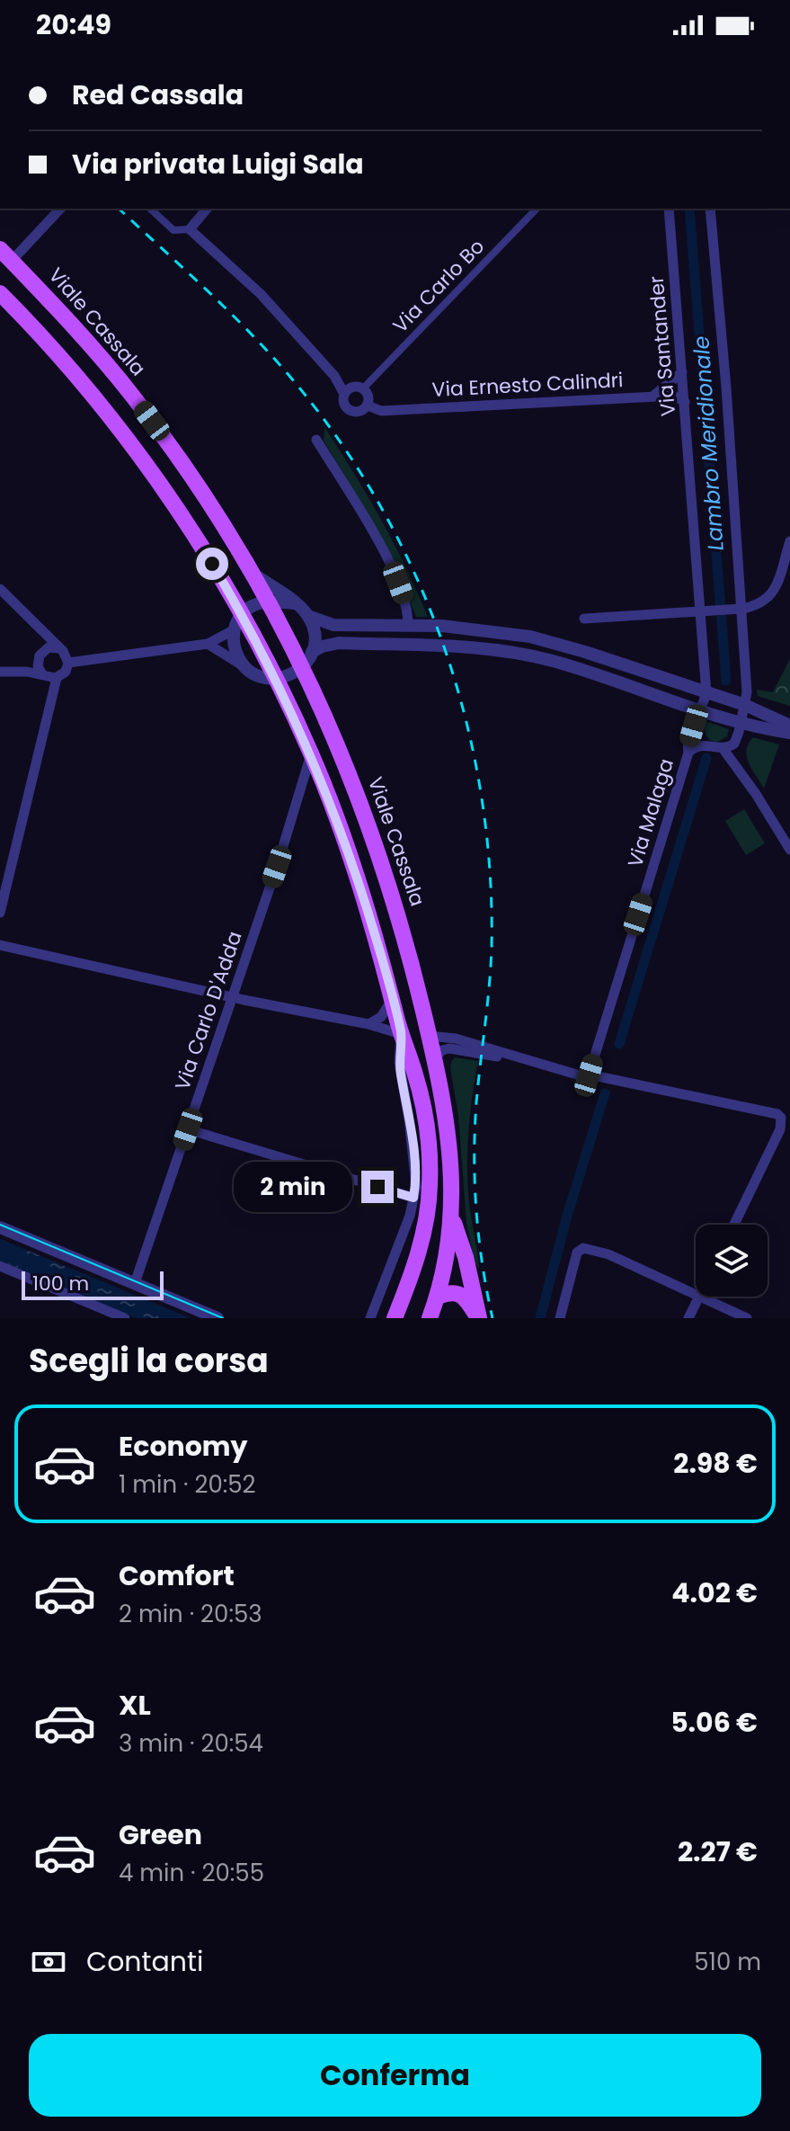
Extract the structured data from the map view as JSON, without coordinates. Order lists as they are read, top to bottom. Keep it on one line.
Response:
{"streets":{"main road":["Viale Cassala"],"street":["Via Carlo Bo","Via Santander","Via Ernesto Calindri","Via Malaga","Via Carlo D'Adda"]},"crossings":[["Via Carlo Bo","Via Ernesto Calindri"],["Via Santander","Via Ernesto Calindri"]],"water":["Lambro Meridionale"],"scale_bar":"100 m","page":{"status":"20:49","banner":["Red Cassala","Via privata Luigi Sala"],"bubble":"2 min","scale":"100 m","heading":"Scegli la corsa","list":[{"name":"Economy","note":"1 min · 20:52","value":"2.98 €"},{"name":"Comfort","note":"2 min · 20:53","value":"4.02 €"},{"name":"XL","note":"3 min · 20:54","value":"5.06 €"},{"name":"Green","note":"4 min · 20:55","value":"2.27 €"}],"pay":["Contanti","510 m"],"buttons":"Conferma"}}
